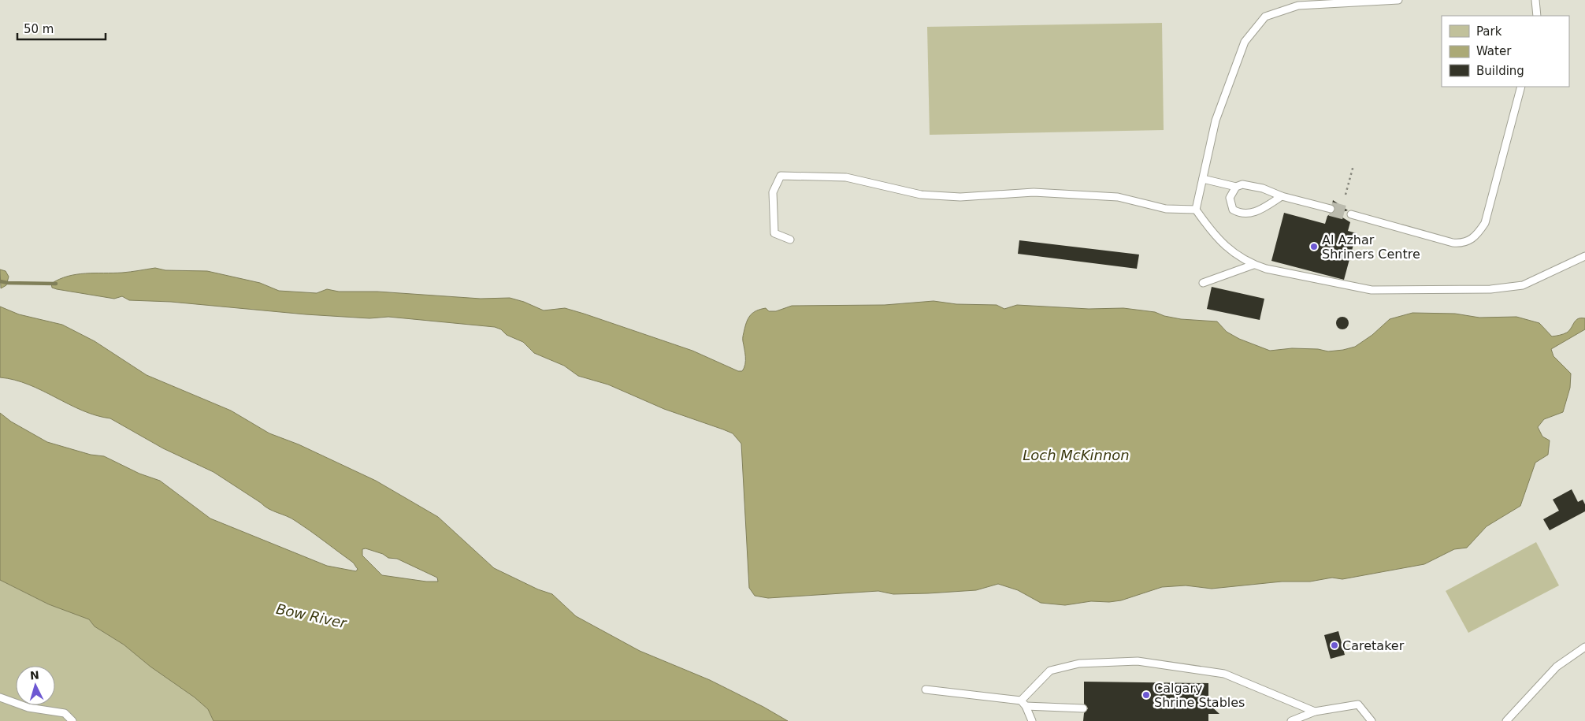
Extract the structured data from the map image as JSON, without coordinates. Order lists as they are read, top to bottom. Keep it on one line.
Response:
{"water":["Loch McKinnon","Bow River"],"places":["Al Azhar Shriners Centre","Caretaker","Calgary Shrine Stables"],"legend":["Park","Water","Building"],"scale_bar":"50 m","north":"top"}
